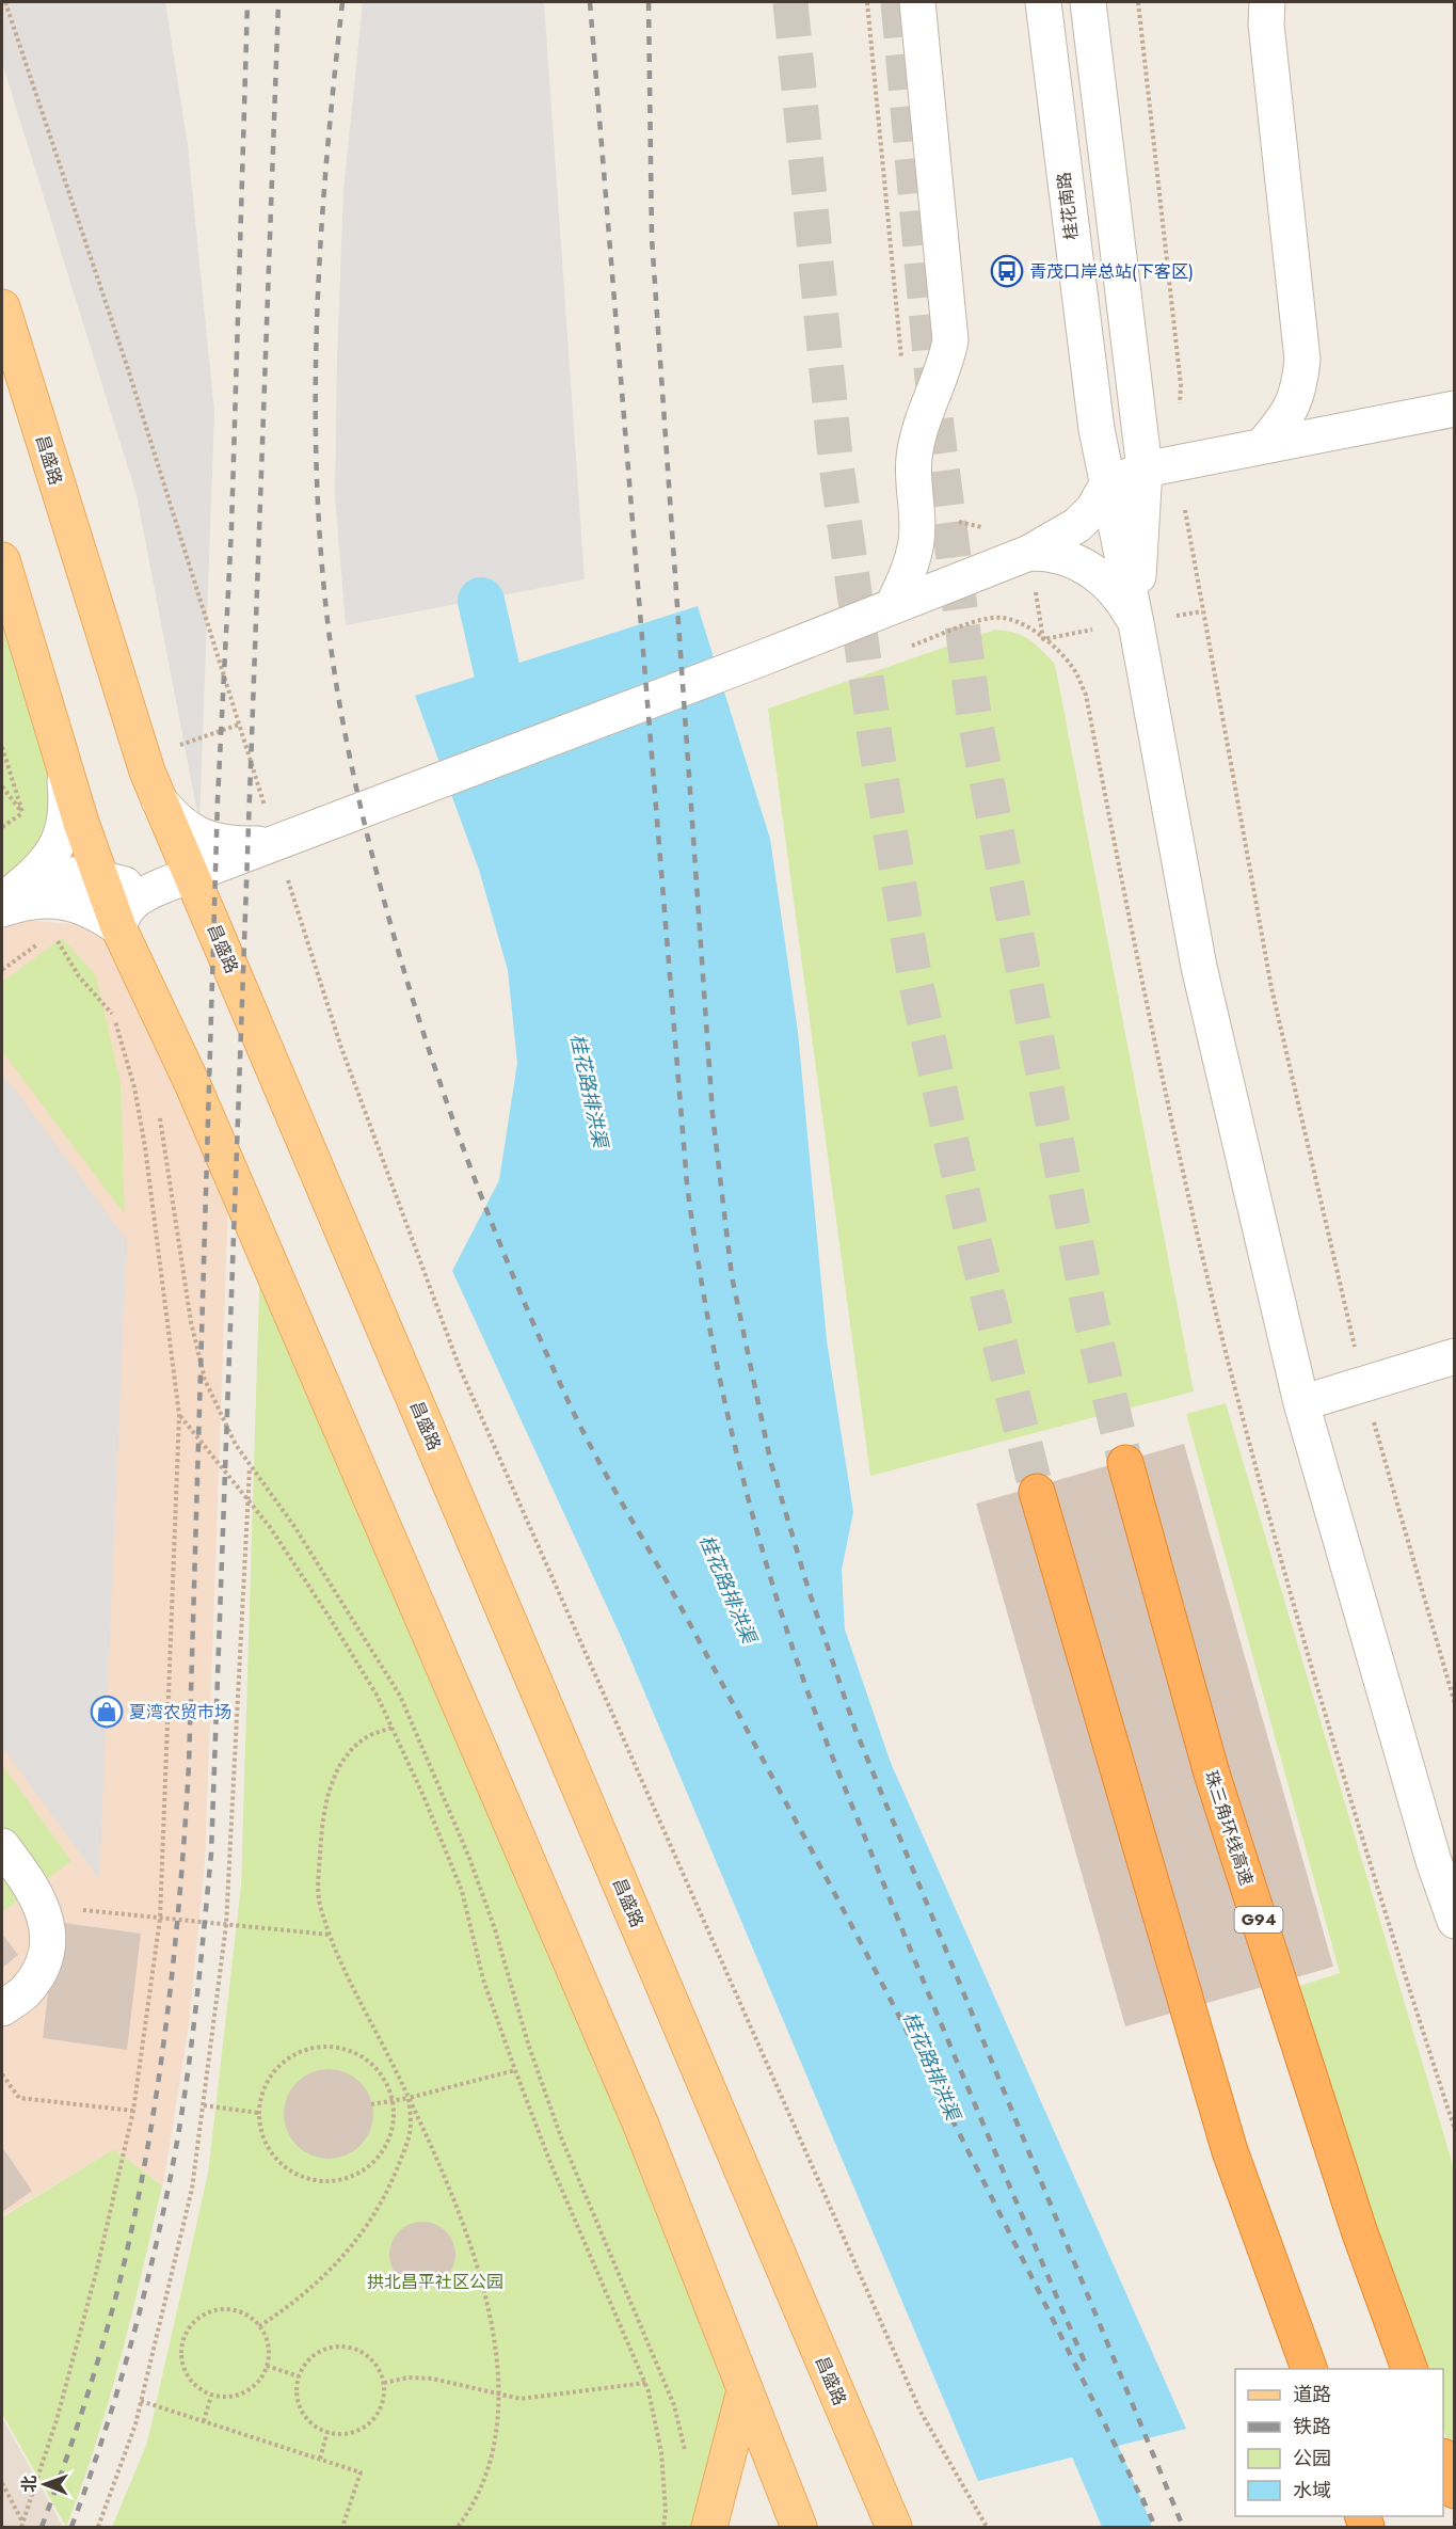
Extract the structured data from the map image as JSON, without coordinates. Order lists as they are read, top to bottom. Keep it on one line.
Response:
{"streets":{"highway":["珠三角环线高速","G94"],"main road":["昌盛路"],"street":["桂花南路"]},"water":["桂花路排洪渠"],"parks":["拱北昌平社区公园"],"places":{"bus stop":["青茂口岸总站(下客区)"],"shop":["夏湾农贸市场"]},"legend":["道路","铁路","公园","水域"],"north":"left"}
